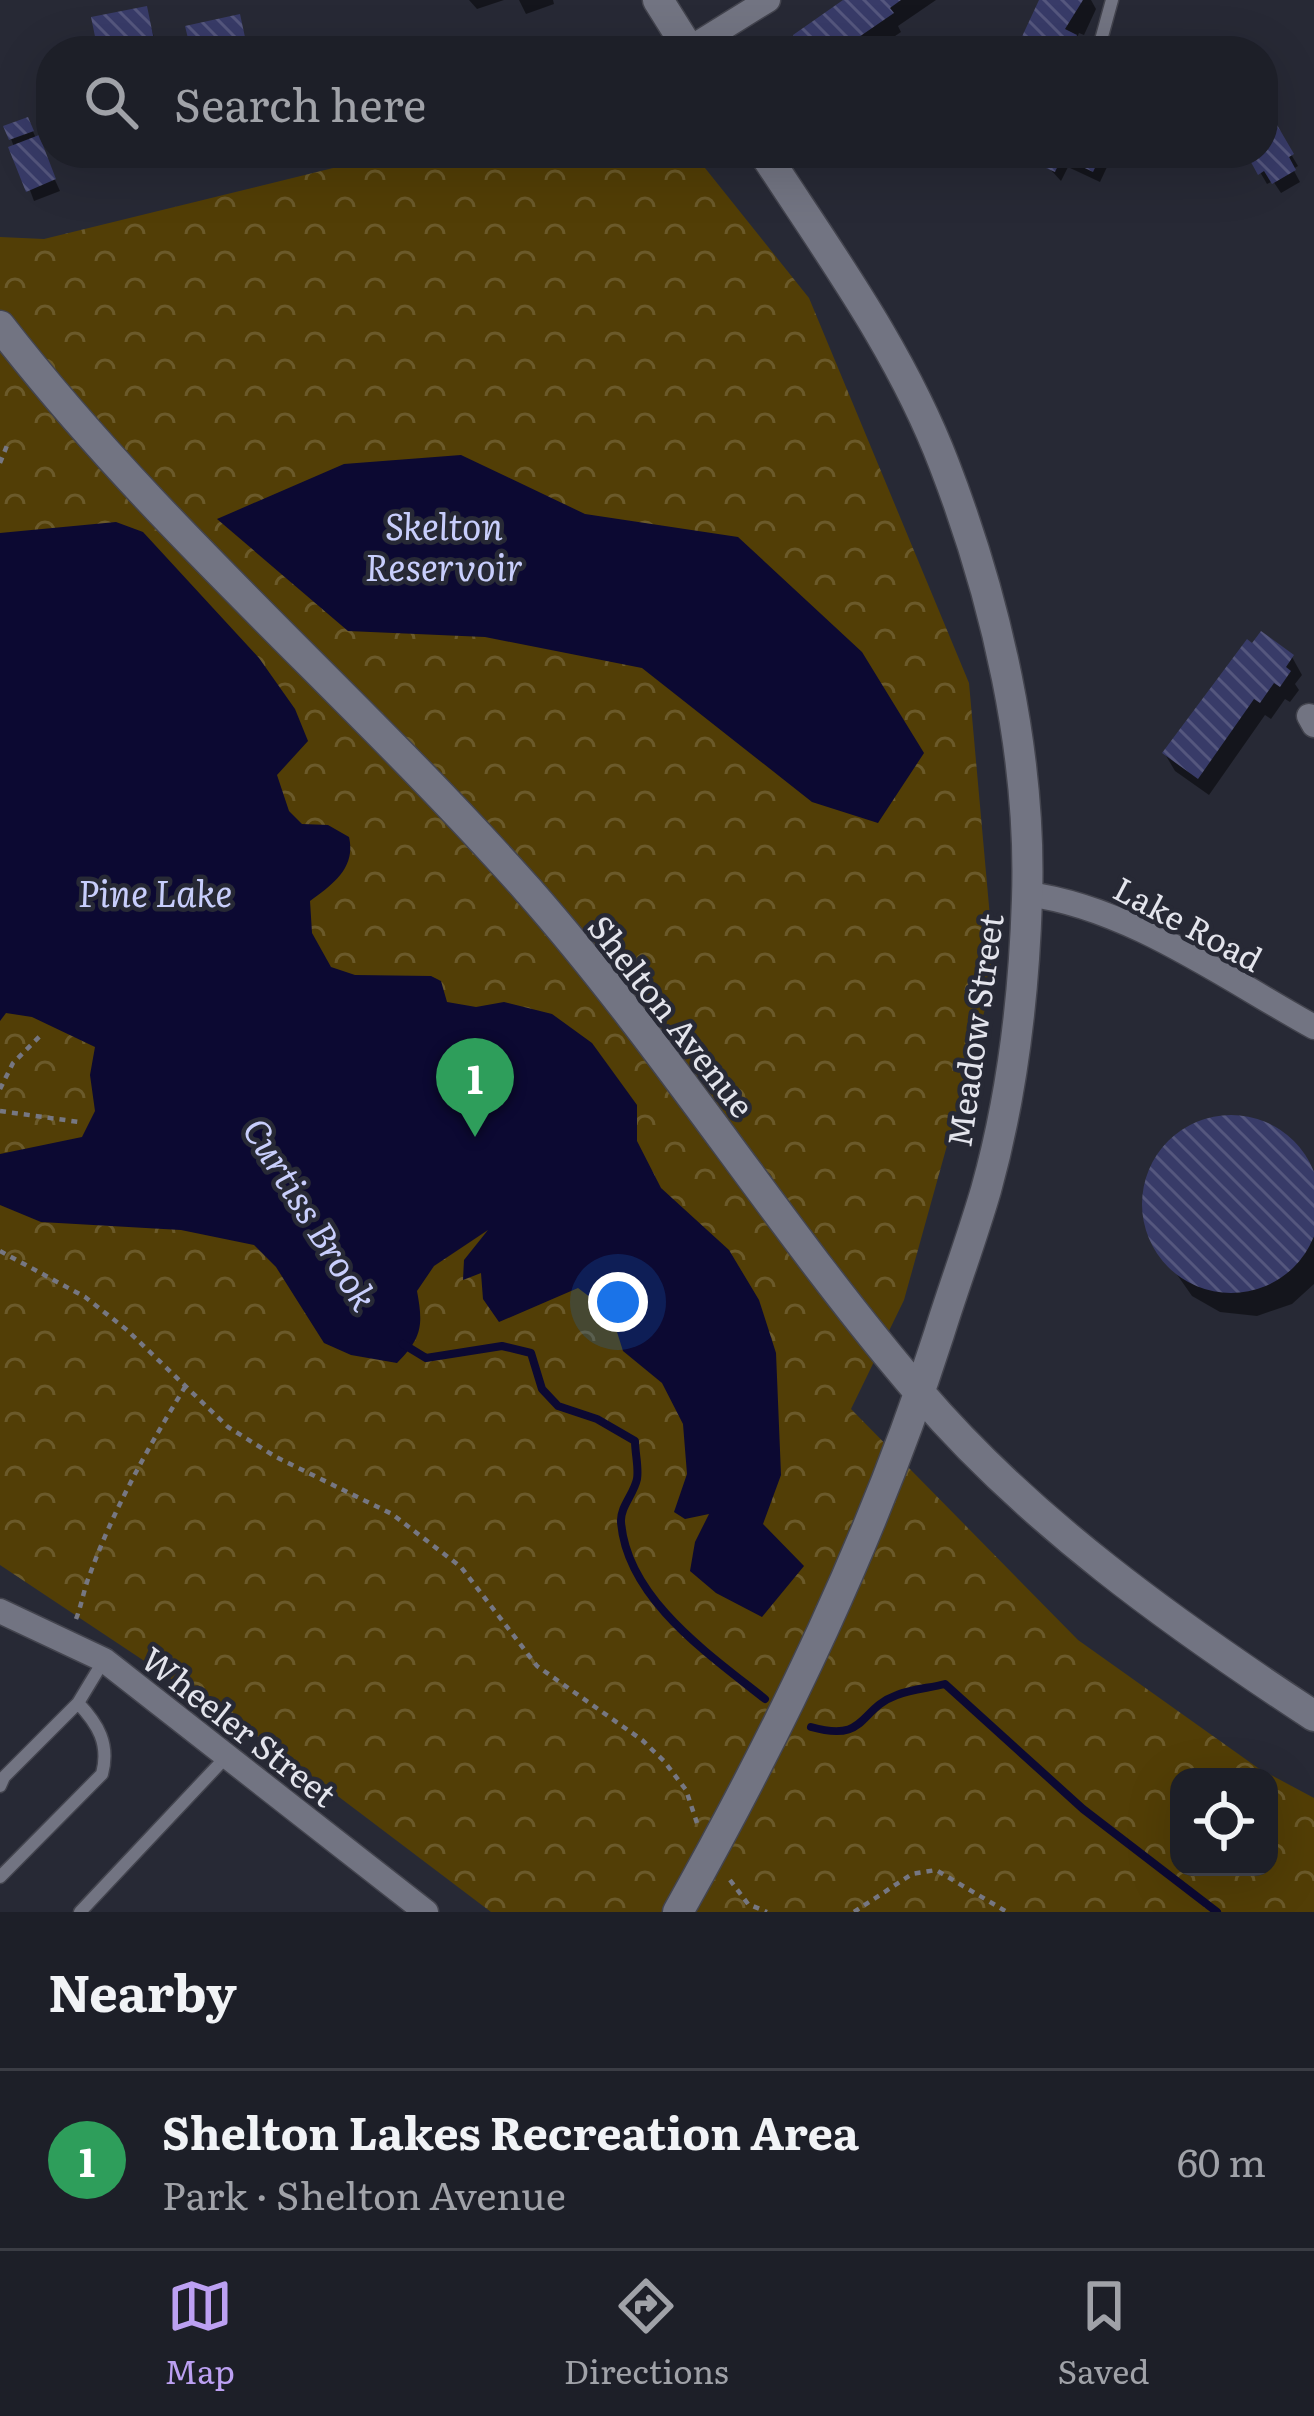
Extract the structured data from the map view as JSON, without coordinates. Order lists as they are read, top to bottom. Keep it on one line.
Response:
{"streets":{"street":["Lake Road","Shelton Avenue","Meadow Street","Wheeler Street"]},"crossings":[["Lake Road","Meadow Street"],["Shelton Avenue","Meadow Street"]],"water":["Skelton Reservoir","Pine Lake","Curtiss Brook"],"page":{"search":"Search here","pins":"1","heading":"Nearby","list":[{"mark":"1","name":"Shelton Lakes Recreation Area","note":"Park · Shelton Avenue","value":"60 m"}],"nav":["Map","Directions","Saved"]}}
